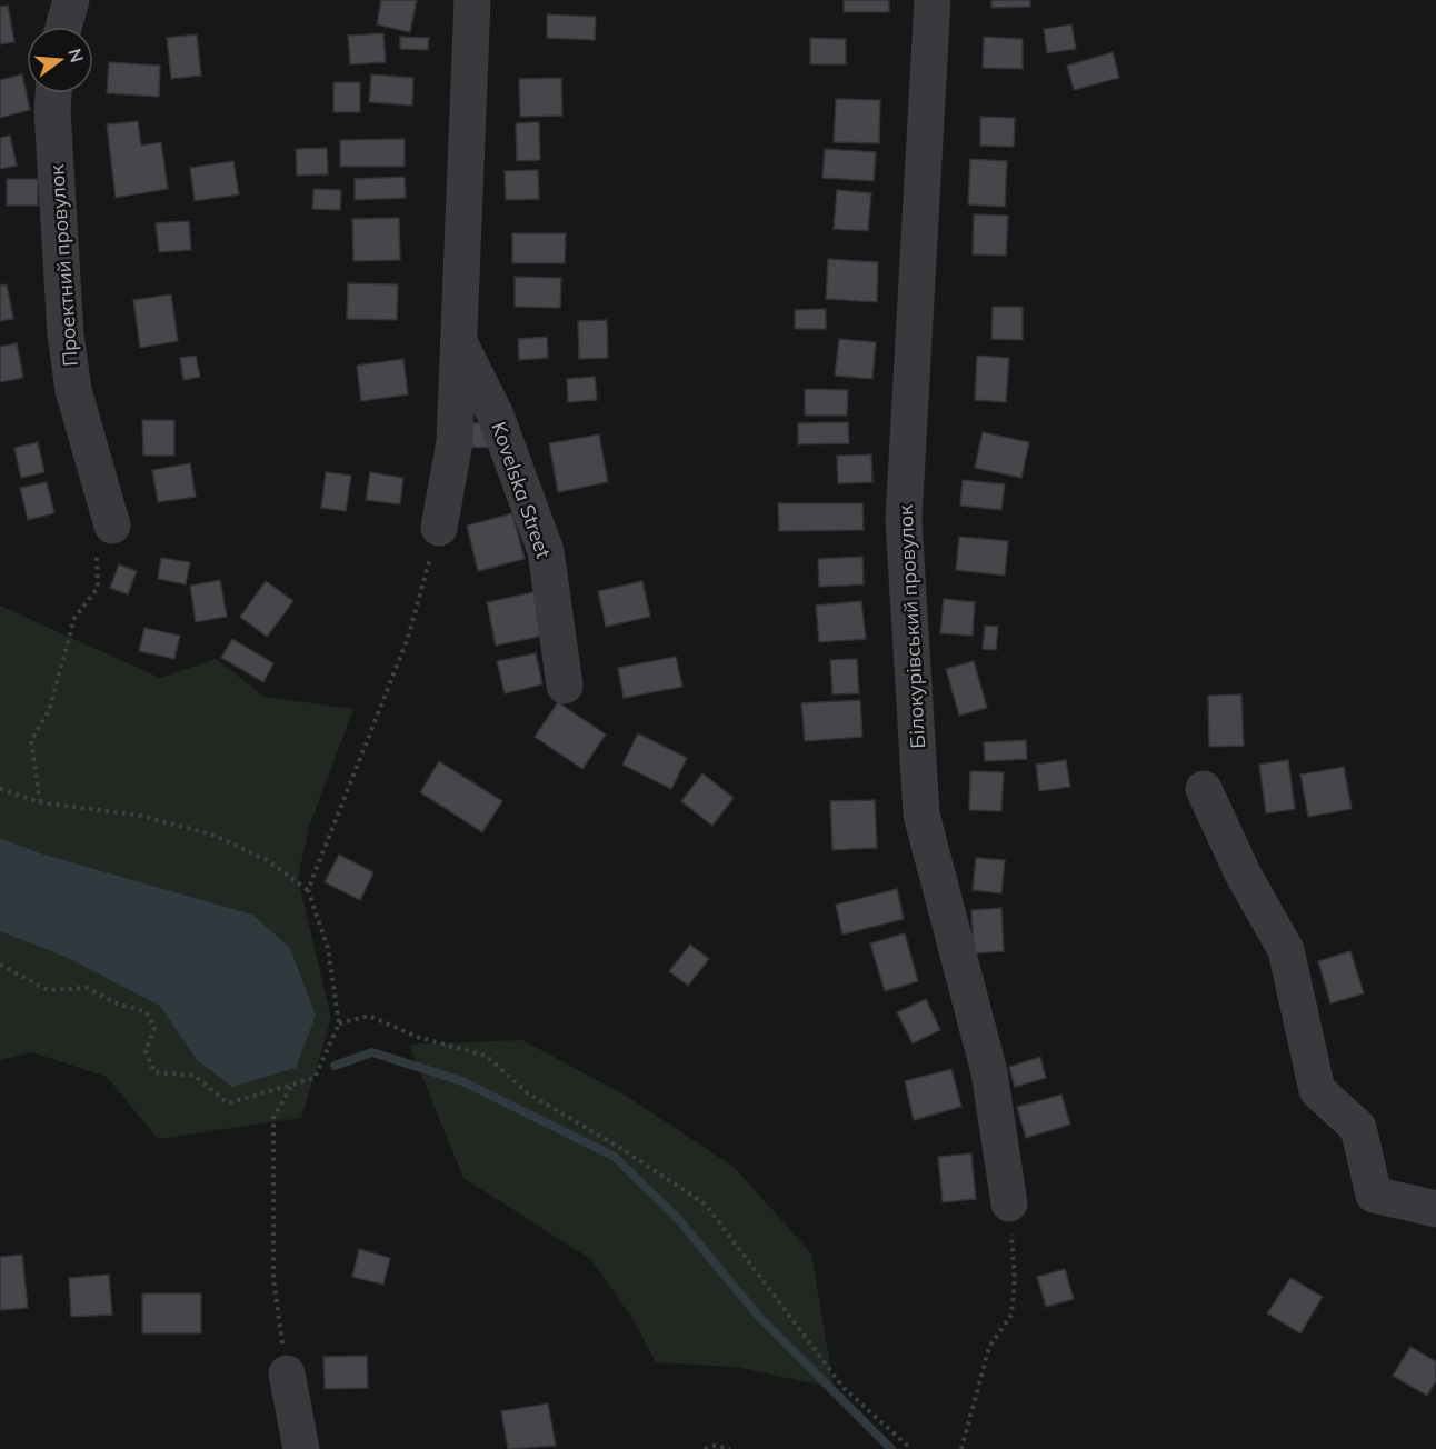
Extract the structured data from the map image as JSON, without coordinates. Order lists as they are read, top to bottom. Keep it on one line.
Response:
{"streets":{"street":["Проектний провулок","Kovelska Street","Білокурівський провулок"]},"north":"right"}
